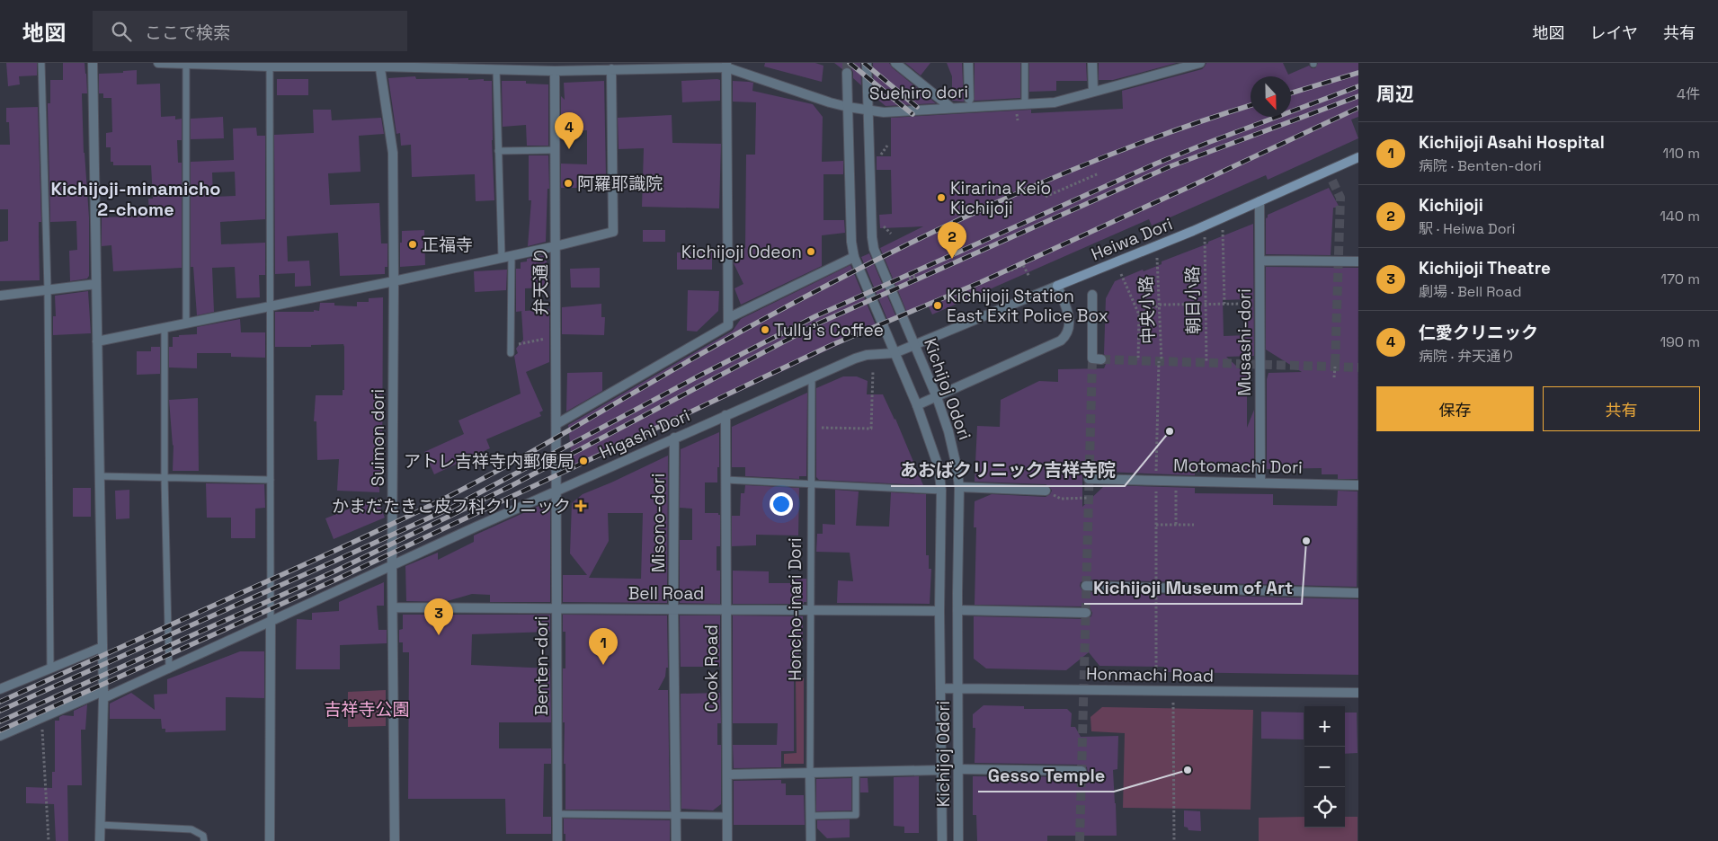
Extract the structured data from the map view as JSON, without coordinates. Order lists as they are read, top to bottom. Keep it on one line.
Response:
{"streets":{"main road":["Heiwa Dori"],"street":["Suehiro dori","弁天通り","Musashi-dori","Kichijoj Odori","Higashi Dori","Suimon dori","Motomachi Dori","Misono-dori","Bell Road","Honcho-inari Dori","Benten-dori","Cook Road","Honmachi Road"],"path":["朝日小路","中央小路"]},"crossings":[["Suehiro dori","弁天通り"],["Suehiro dori","Kichijoj Odori"],["Suehiro dori","Suimon dori"],["Heiwa Dori","Musashi-dori"],["Heiwa Dori","Kichijoj Odori"],["Heiwa Dori","Higashi Dori"],["弁天通り","Higashi Dori"],["弁天通り","Benten-dori"],["中央小路","Motomachi Dori"],["中央小路","Honmachi Road"],["Musashi-dori","Motomachi Dori"],["Kichijoj Odori","Higashi Dori"],["Kichijoj Odori","Bell Road"],["Kichijoj Odori","Honmachi Road"],["Higashi Dori","Suimon dori"],["Higashi Dori","Misono-dori"],["Higashi Dori","Honcho-inari Dori"],["Higashi Dori","Benten-dori"],["Higashi Dori","Cook Road"],["Suimon dori","Bell Road"],["Misono-dori","Bell Road"],["Bell Road","Honcho-inari Dori"],["Bell Road","Benten-dori"],["Bell Road","Cook Road"]],"districts":["Kichijoji-minamicho 2-chome"],"parks":["吉祥寺公園"],"places":{"other":["阿羅耶識院","Kirarina Keio Kichijoji","正福寺","Kichijoji Odeon","Kichijoji Station East Exit Police Box","Tully's Coffee","あおばクリニック吉祥寺院","アトレ吉祥寺内郵便局","Kichijoji Museum of Art","Gesso Temple"],"health":["かまだたきこ皮フ科クリニック"]},"north":"bottom","page":{"header":"地図","search":"ここで検索","nav":["地図","レイヤ","共有"],"heading":["周辺","4件"],"pins":["4","2","3","1"],"list":[{"mark":"1","name":"Kichijoji Asahi Hospital","note":"病院 · Benten-dori","value":"110 m"},{"mark":"2","name":"Kichijoji","note":"駅 · Heiwa Dori","value":"140 m"},{"mark":"3","name":"Kichijoji Theatre","note":"劇場 · Bell Road","value":"170 m"},{"mark":"4","name":"仁愛クリニック","note":"病院 · 弁天通り","value":"190 m"}],"buttons":["保存","共有"],"map_buttons":["+","−"]}}
